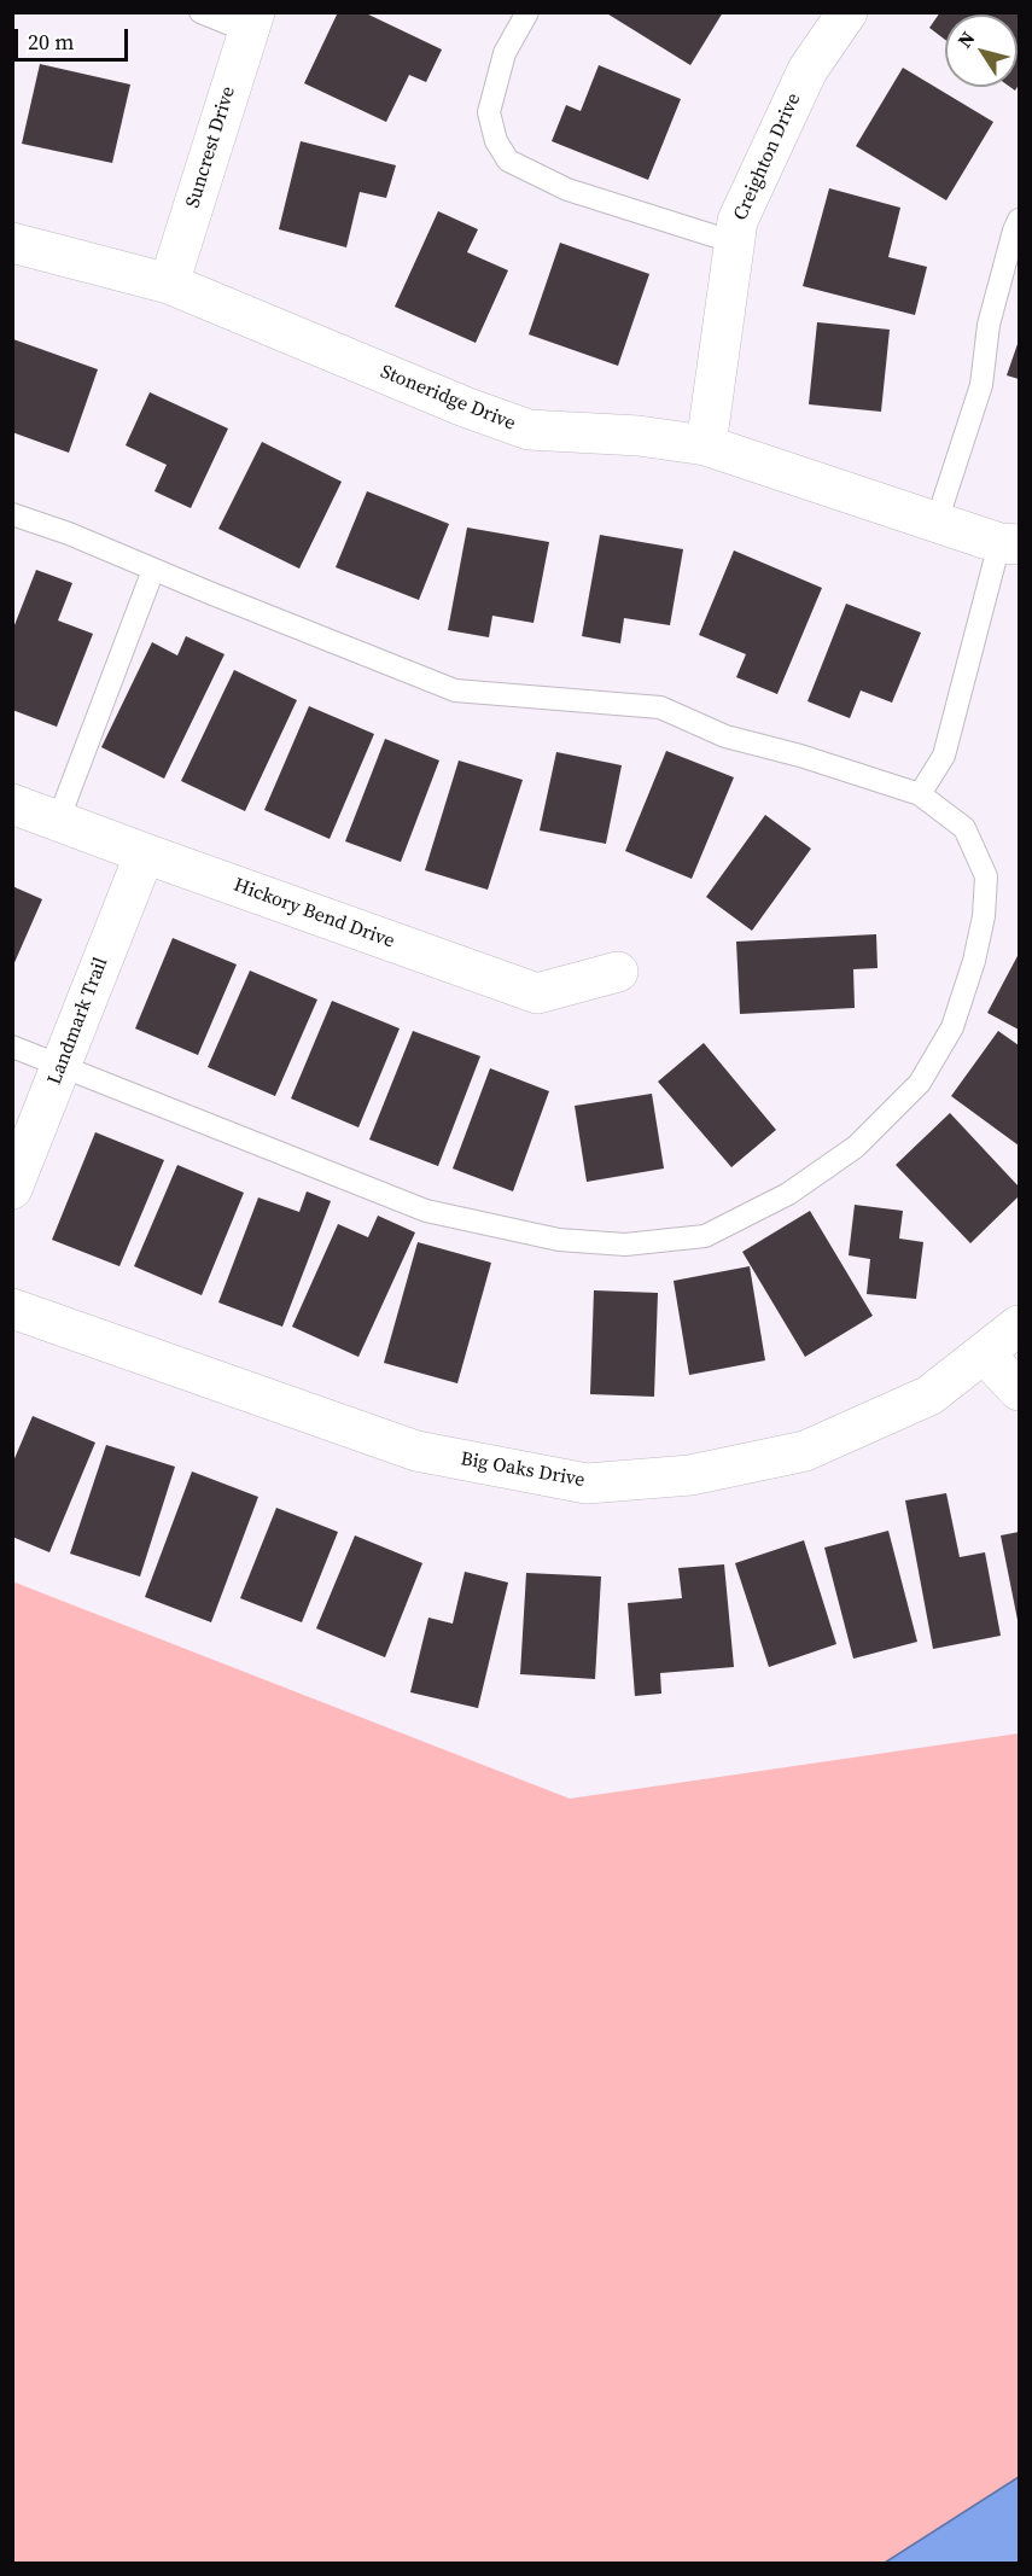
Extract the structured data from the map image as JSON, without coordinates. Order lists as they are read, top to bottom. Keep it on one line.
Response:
{"streets":{"street":["Suncrest Drive","Creighton Drive","Stoneridge Drive","Hickory Bend Drive","Landmark Trail","Big Oaks Drive"]},"crossings":[["Suncrest Drive","Stoneridge Drive"],["Creighton Drive","Stoneridge Drive"],["Hickory Bend Drive","Landmark Trail"]],"scale_bar":"20 m","north":"top left"}
